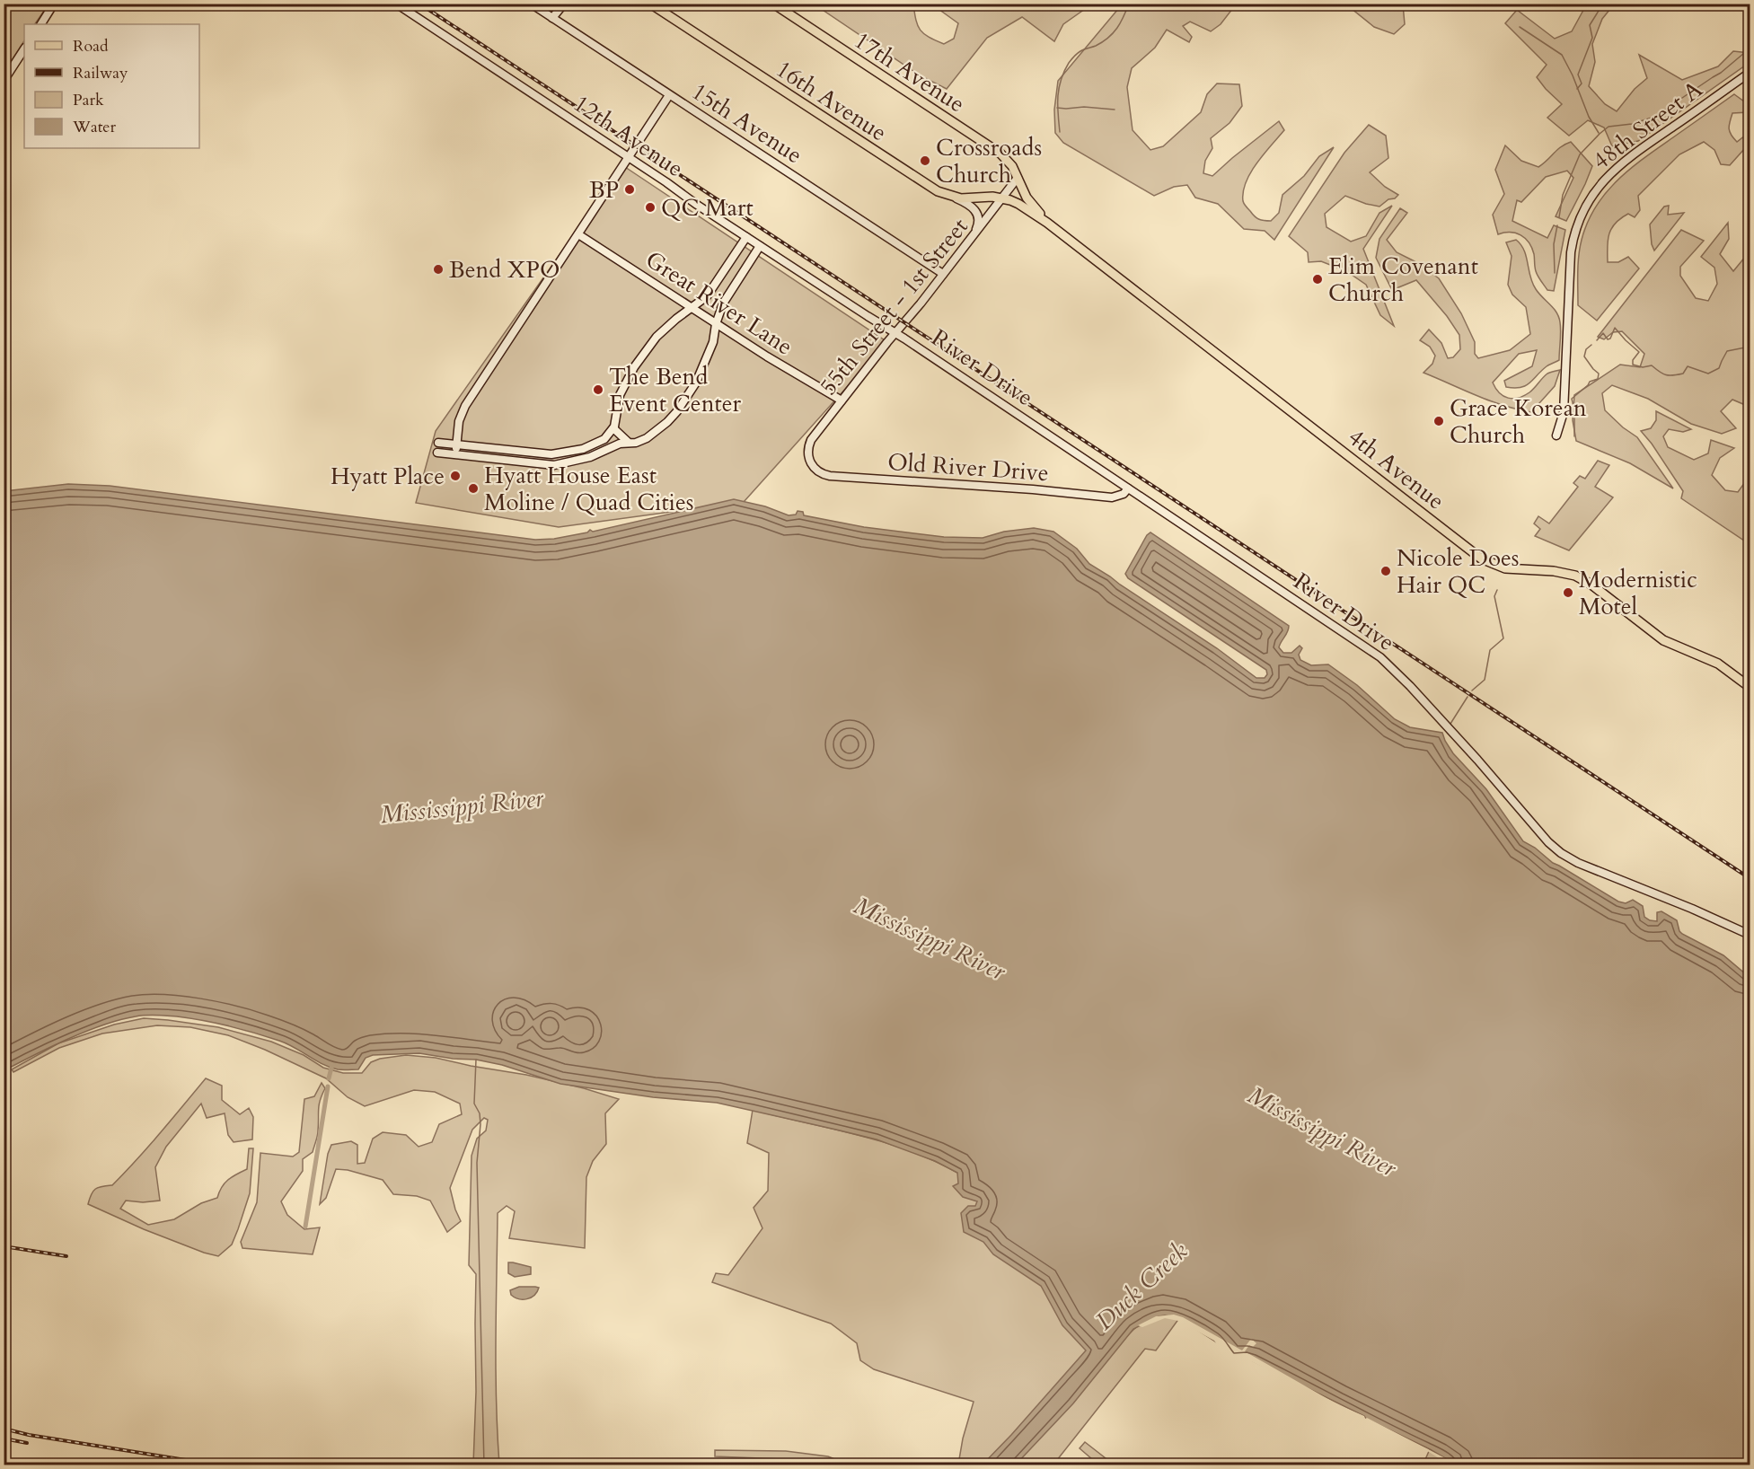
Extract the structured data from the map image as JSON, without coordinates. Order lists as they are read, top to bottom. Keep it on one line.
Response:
{"streets":{"main road":["17th Avenue","16th Avenue","4th Avenue"],"street":["15th Avenue","48th Street A","12th Avenue","Great River Lane","55th Street - 1st Street","River Drive","Old River Drive"]},"crossings":[["17th Avenue","55th Street - 1st Street"],["17th Avenue","4th Avenue"],["16th Avenue","55th Street - 1st Street"],["16th Avenue","4th Avenue"],["15th Avenue","55th Street - 1st Street"],["12th Avenue","55th Street - 1st Street"],["12th Avenue","River Drive"],["Great River Lane","55th Street - 1st Street"],["55th Street - 1st Street","River Drive"],["55th Street - 1st Street","Old River Drive"],["55th Street - 1st Street","4th Avenue"],["River Drive","Old River Drive"]],"water":["Mississippi River","Duck Creek"],"places":["Crossroads Church","BP","QC Mart","Bend XPO","Elim Covenant Church","The Bend Event Center","Grace Korean Church","Hyatt Place","Hyatt House East Moline / Quad Cities","Nicole Does Hair QC","Modernistic Motel"],"legend":["Road","Railway","Park","Water"]}
